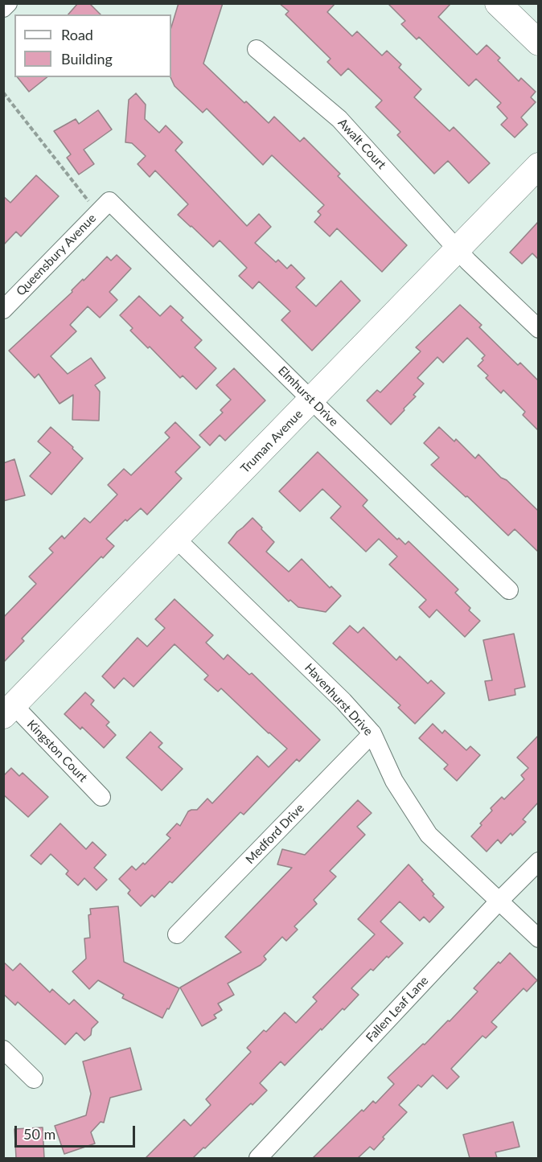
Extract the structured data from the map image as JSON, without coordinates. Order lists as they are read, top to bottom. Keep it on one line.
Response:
{"streets":{"street":["Awalt Court","Queensbury Avenue","Elmhurst Drive","Truman Avenue","Havenhurst Drive","Kingston Court","Medford Drive","Fallen Leaf Lane"]},"crossings":[["Awalt Court","Truman Avenue"],["Queensbury Avenue","Elmhurst Drive"],["Elmhurst Drive","Truman Avenue"],["Truman Avenue","Havenhurst Drive"],["Truman Avenue","Kingston Court"],["Havenhurst Drive","Medford Drive"],["Havenhurst Drive","Fallen Leaf Lane"]],"legend":["Road","Building"],"scale_bar":"50 m"}
